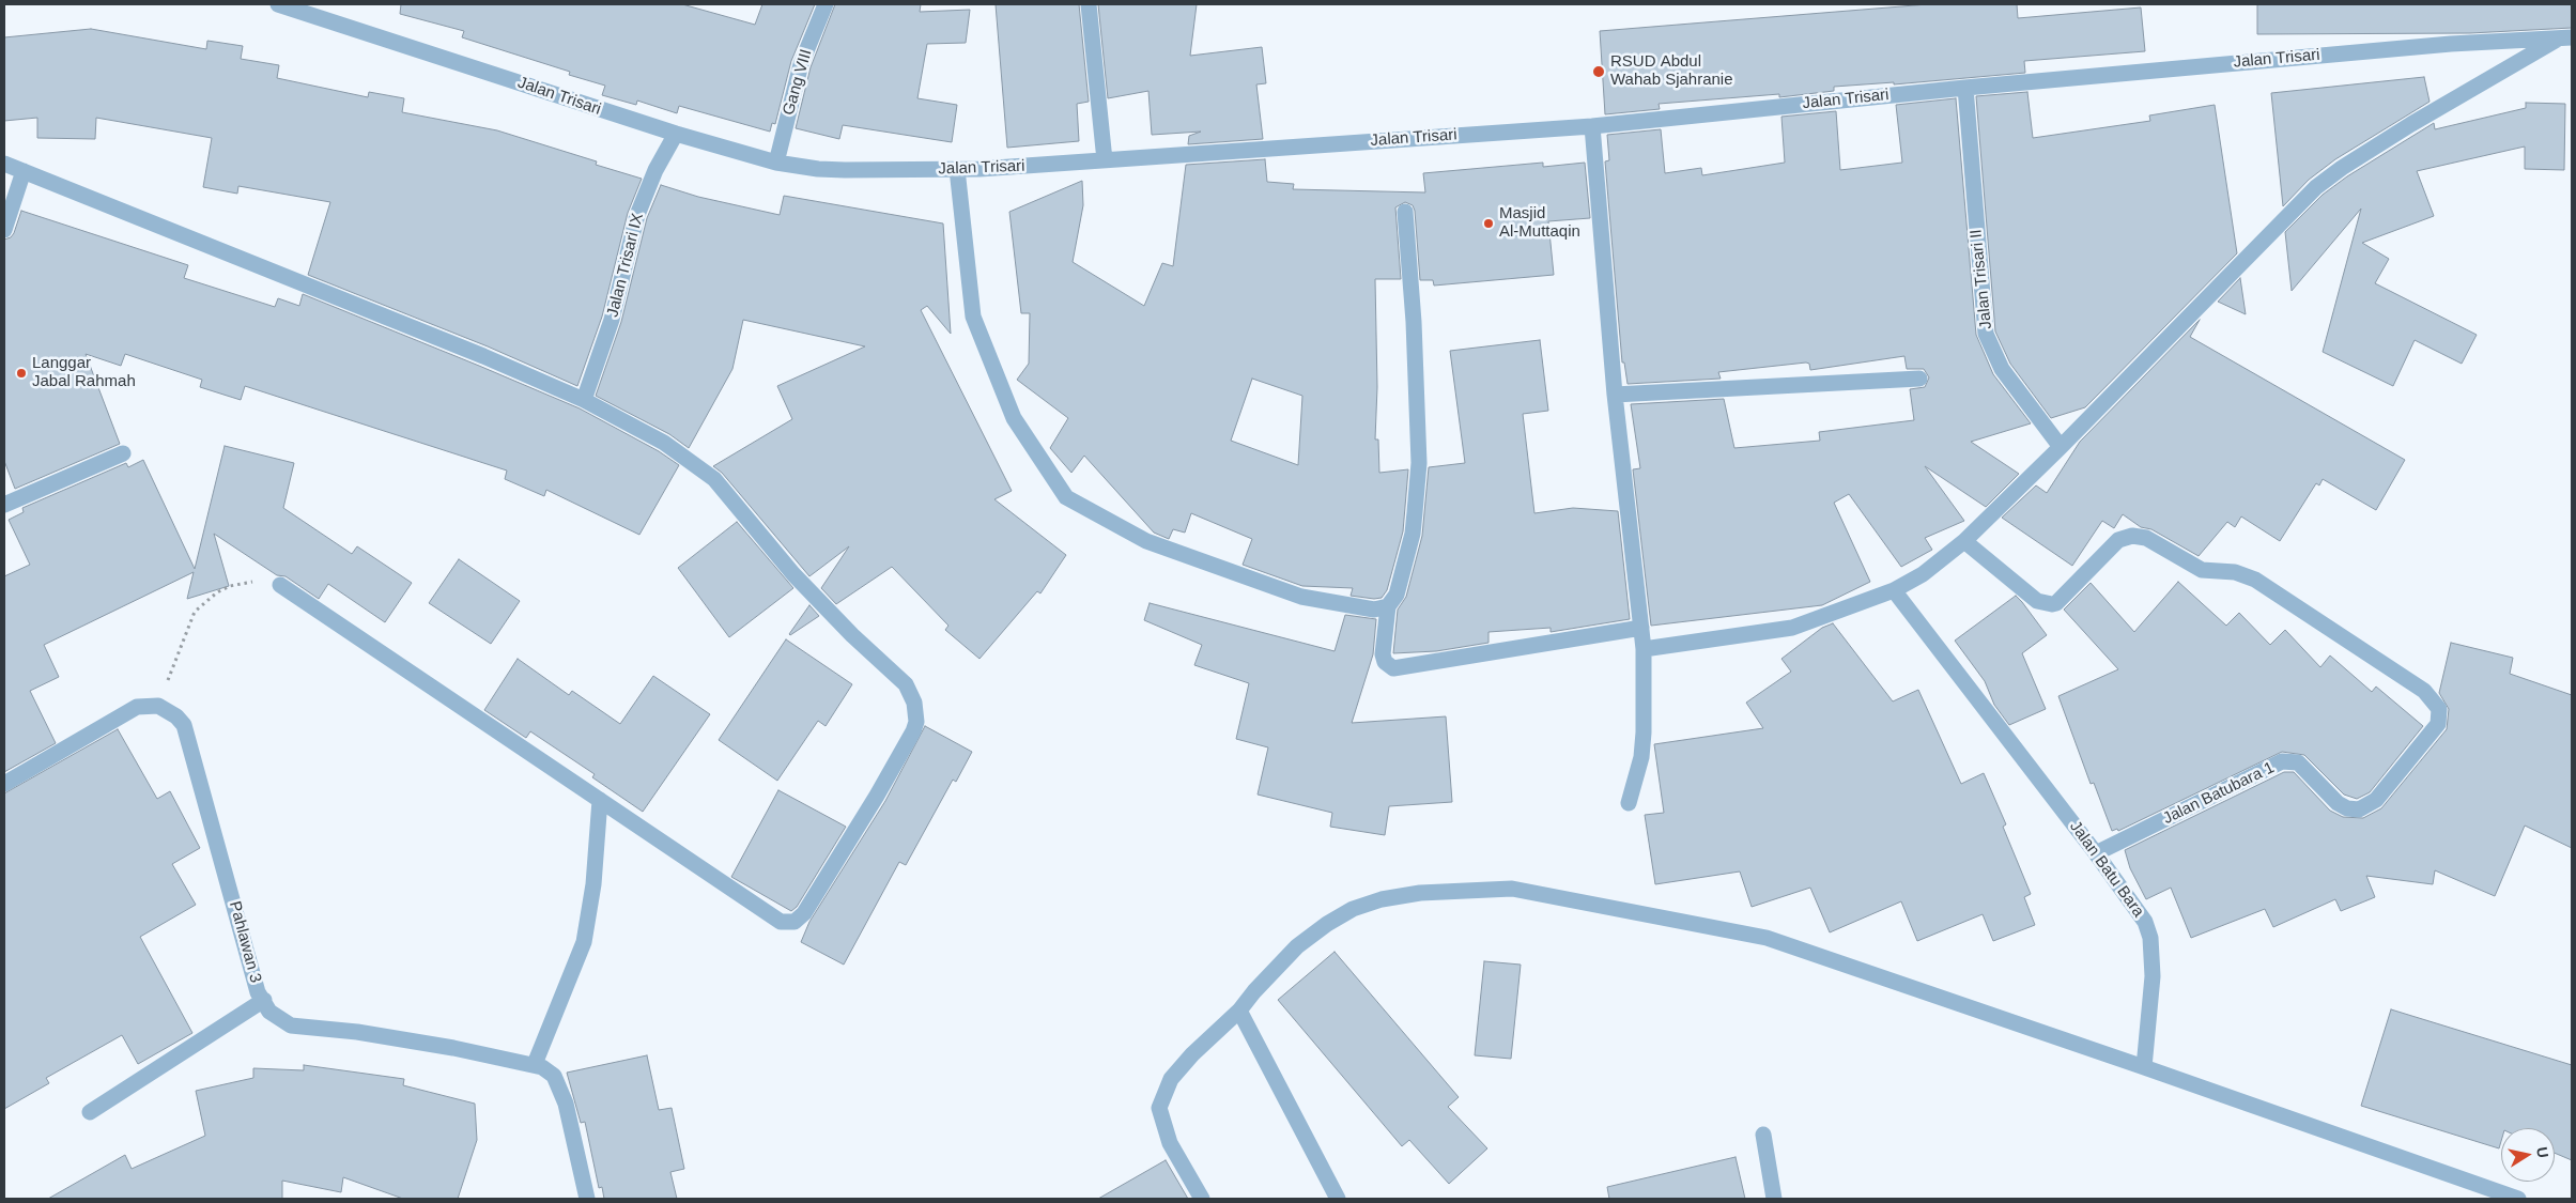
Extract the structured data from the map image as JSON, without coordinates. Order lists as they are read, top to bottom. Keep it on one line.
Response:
{"streets":{"street":["Jalan Trisari","Gang VIII","Jalan Trisari IX","Jalan Trisari II","Jalan Batubara 1","Jalan Batu Bara","Pahlawan 3"]},"crossings":[["Jalan Trisari","Gang VIII"],["Jalan Trisari","Jalan Trisari IX"],["Jalan Trisari","Jalan Trisari II"],["Jalan Batubara 1","Jalan Batu Bara"]],"places":["RSUD Abdul Wahab Sjahranie","Masjid Al-Muttaqin","Langgar Jabal Rahmah"],"north":"right"}
